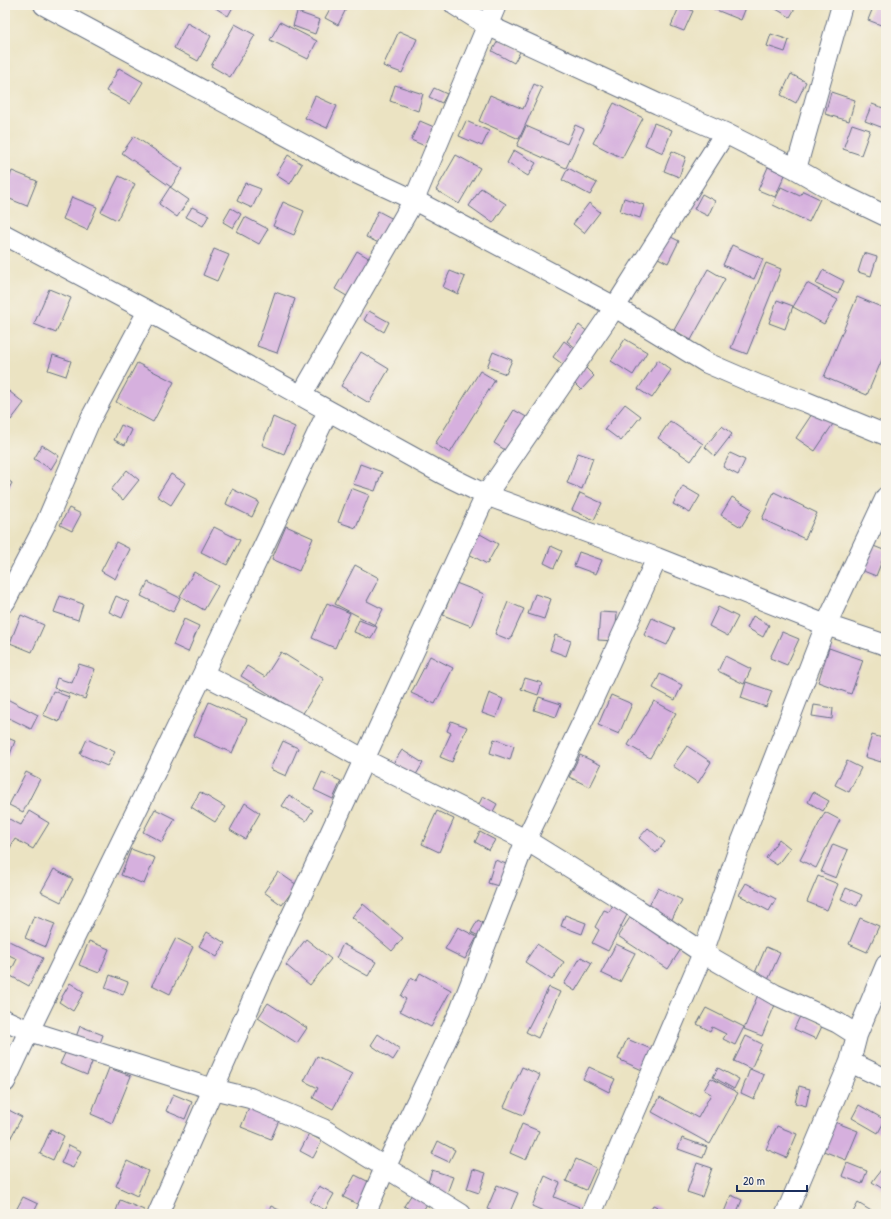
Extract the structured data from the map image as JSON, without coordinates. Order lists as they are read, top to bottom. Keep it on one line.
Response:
{"scale_bar":"20 m"}
